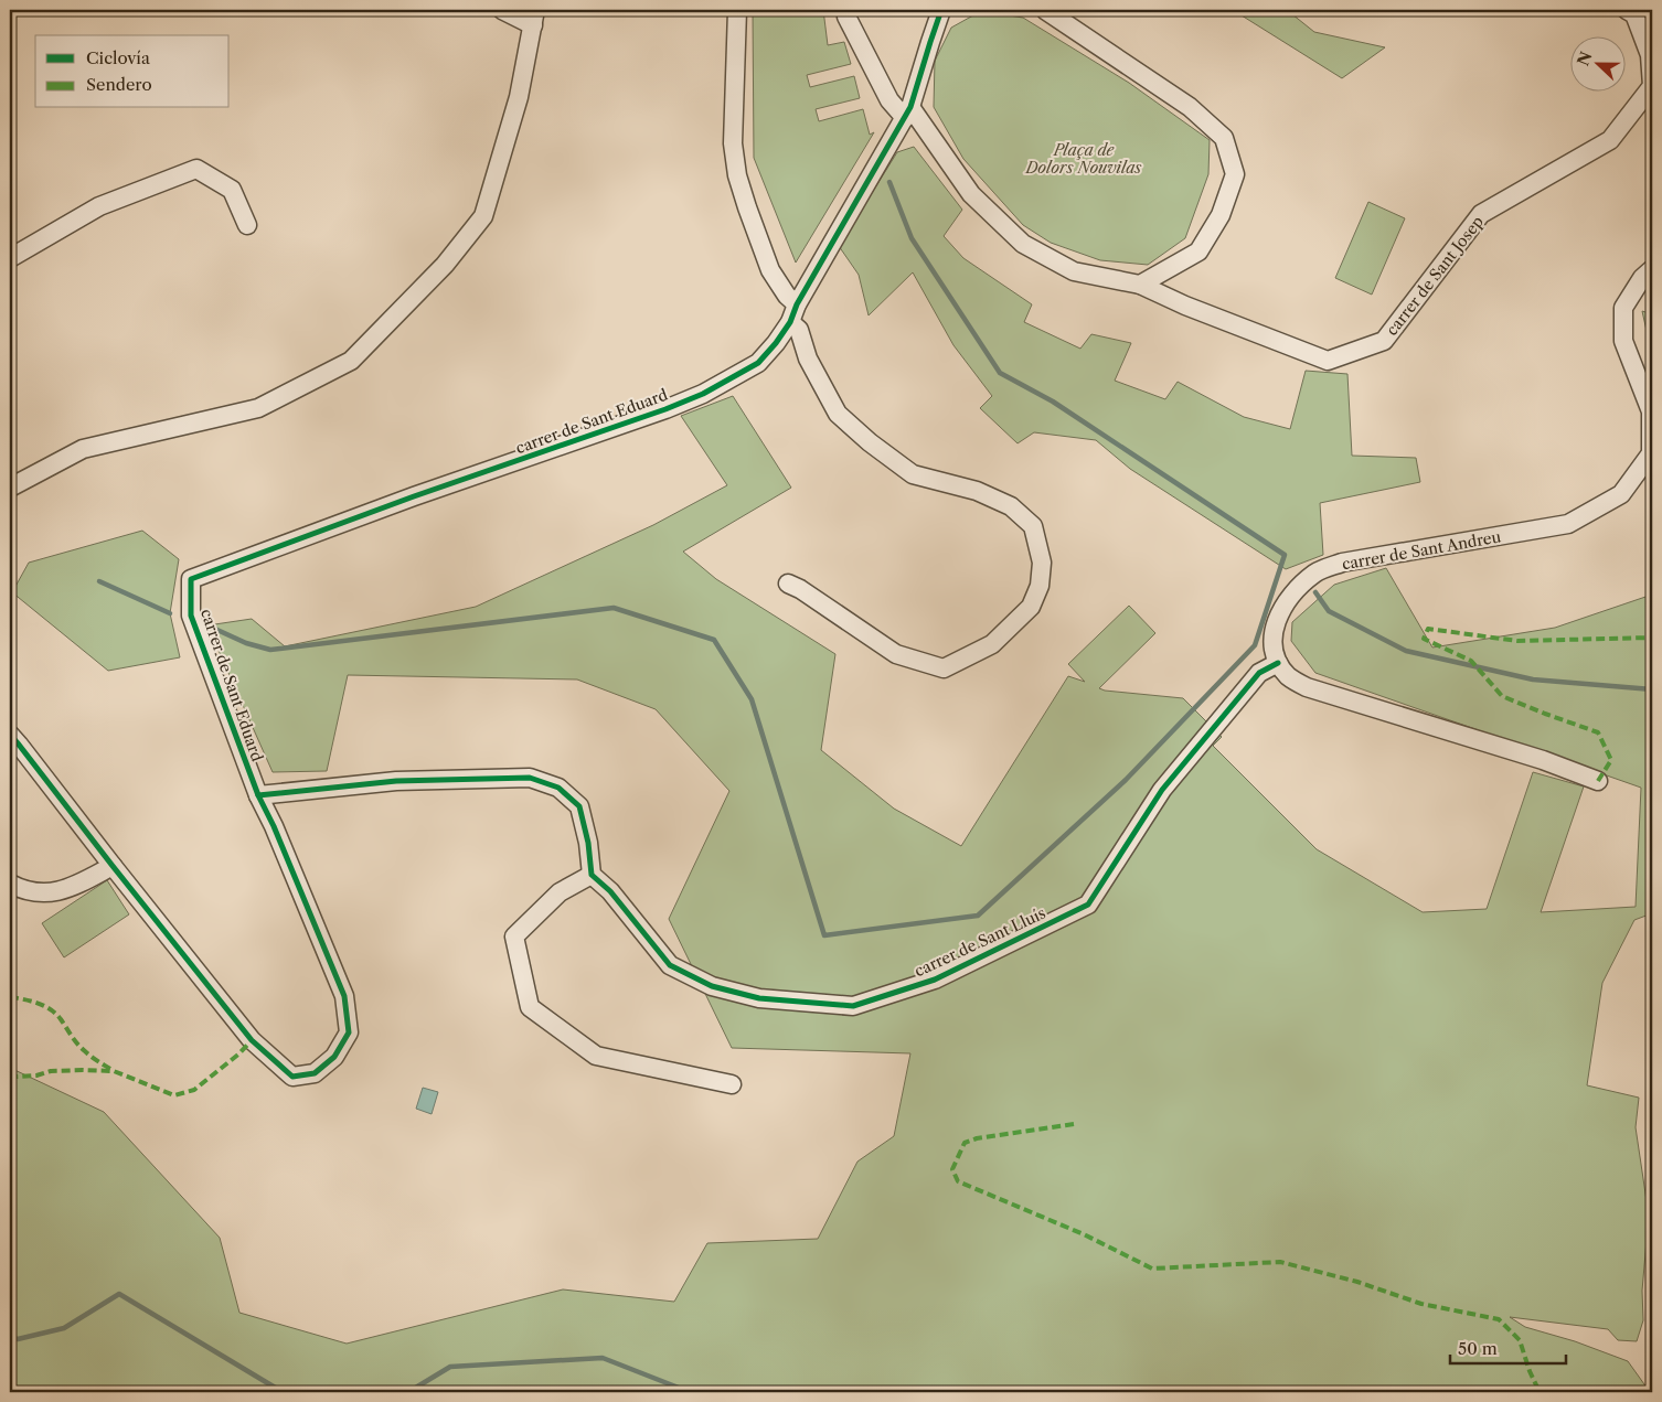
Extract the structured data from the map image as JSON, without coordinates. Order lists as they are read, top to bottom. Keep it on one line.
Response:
{"streets":{"street":["carrer de Sant Josep","carrer de Sant Eduard","carrer de Sant Andreu","carrer de Sant Lluís"]},"crossings":[["carrer de Sant Andreu","carrer de Sant Lluís"]],"parks":["Plaça de Dolors Nouvilas"],"legend":["Ciclovía","Sendero"],"scale_bar":"50 m","north":"left"}
